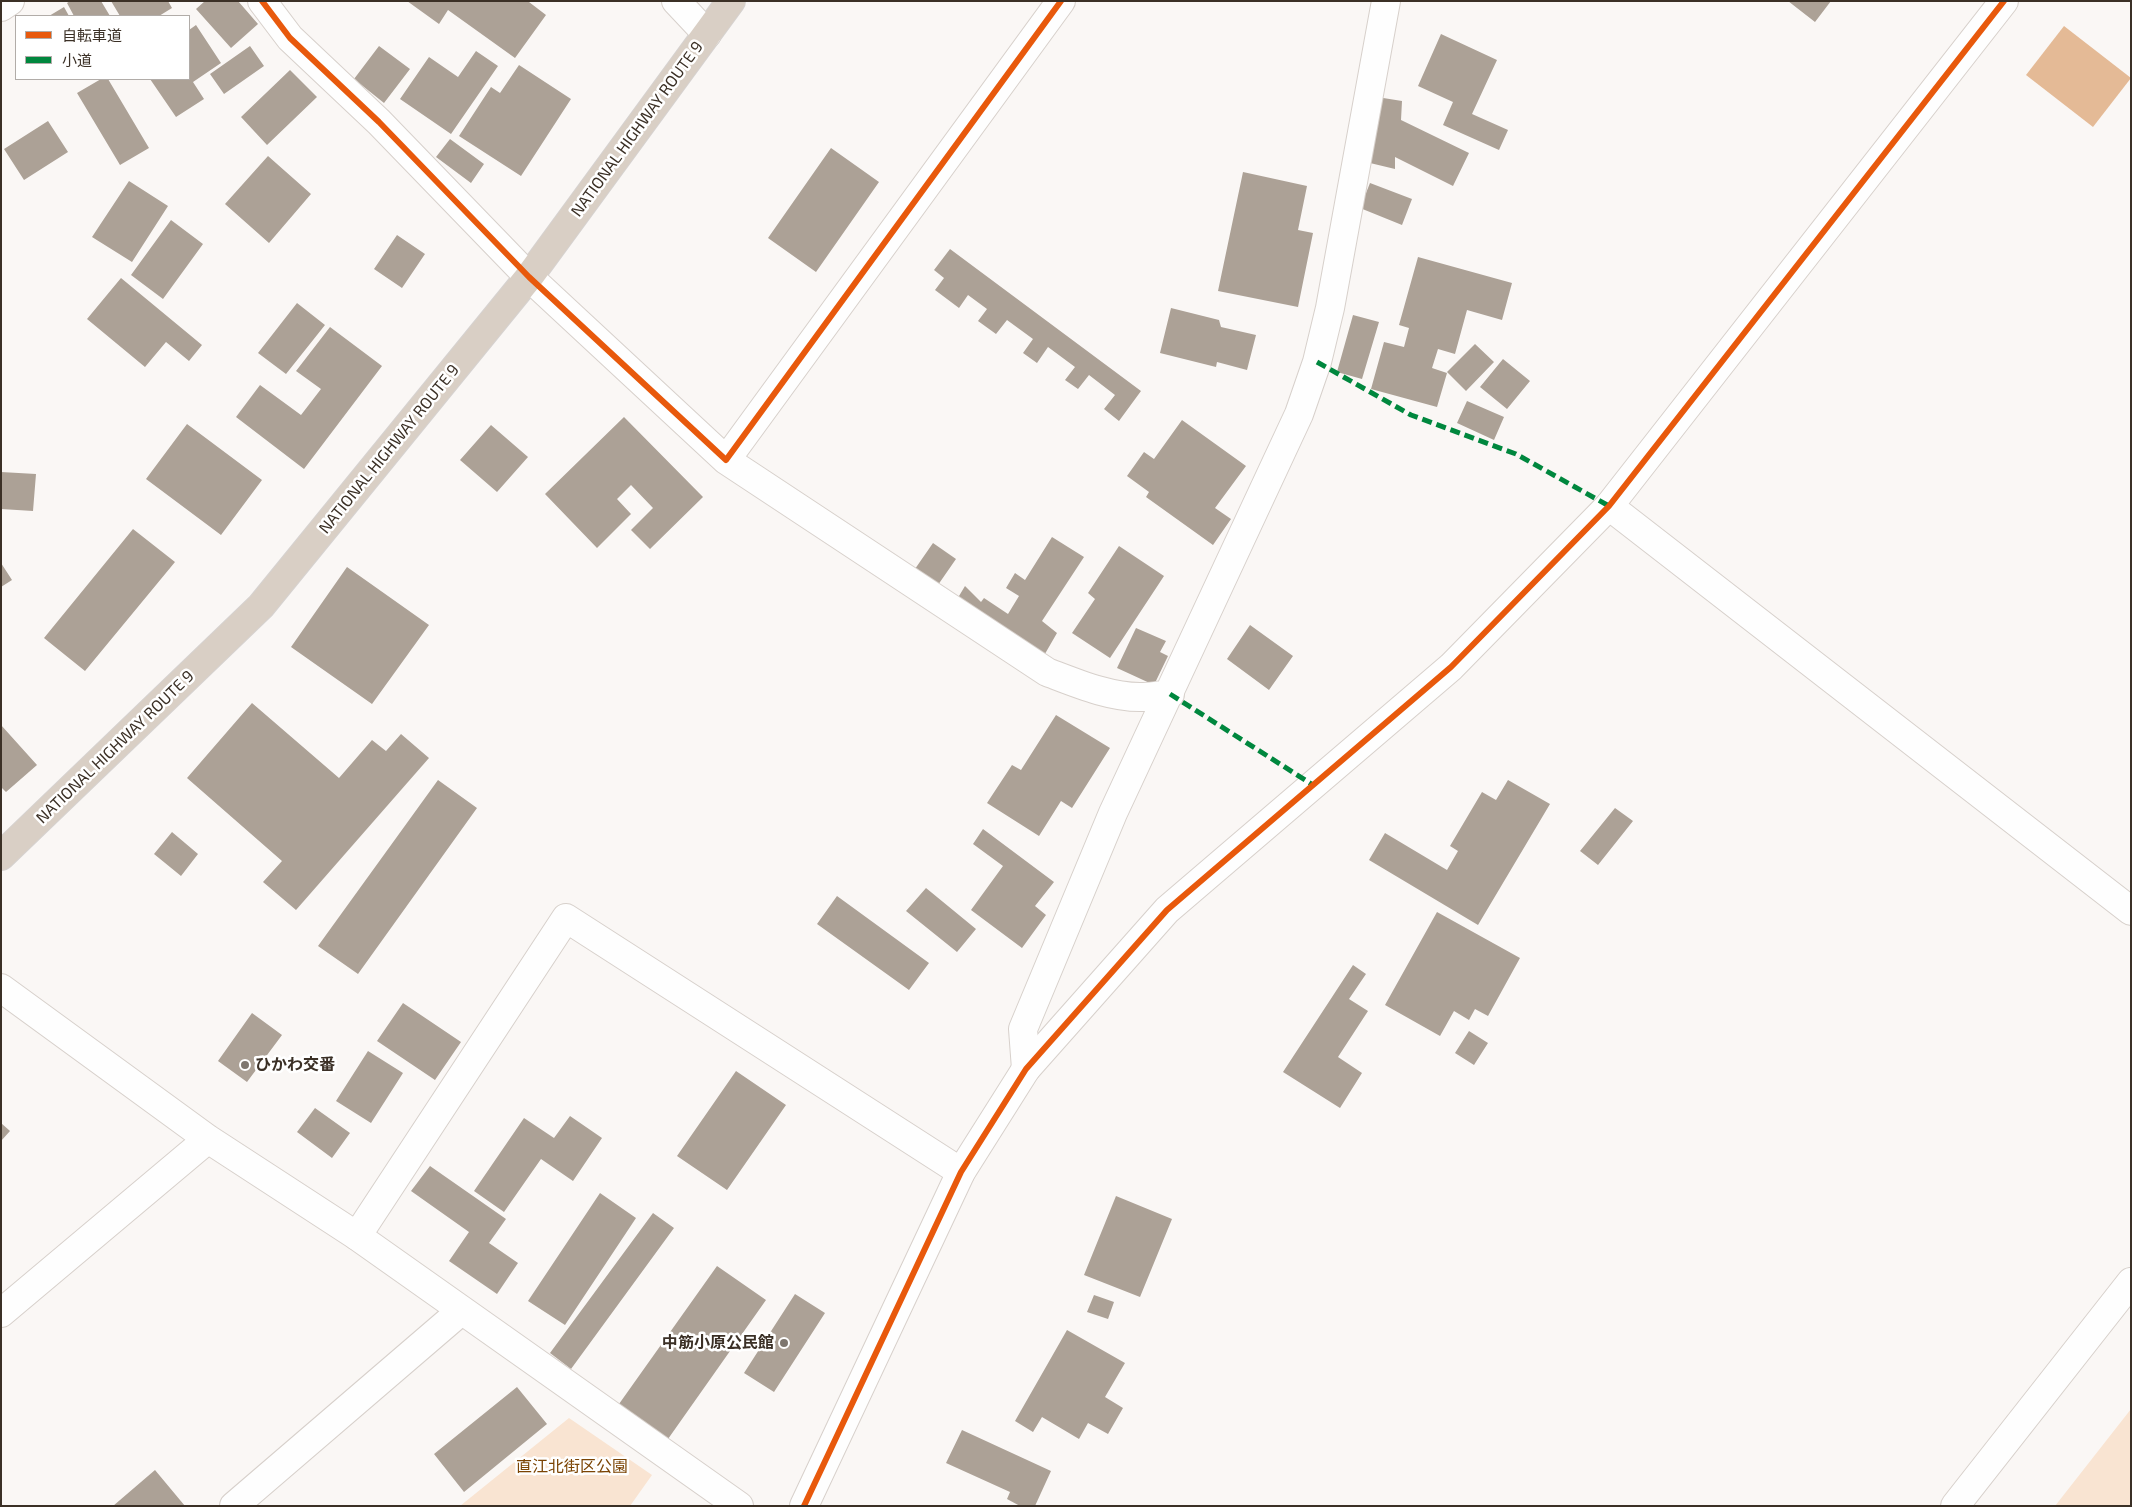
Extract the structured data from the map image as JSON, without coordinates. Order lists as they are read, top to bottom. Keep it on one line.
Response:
{"streets":{"highway":["NATIONAL HIGHWAY ROUTE 9"]},"parks":["直江北街区公園"],"places":["ひかわ交番","中筋小原公民館"],"legend":["自転車道","小道"]}
